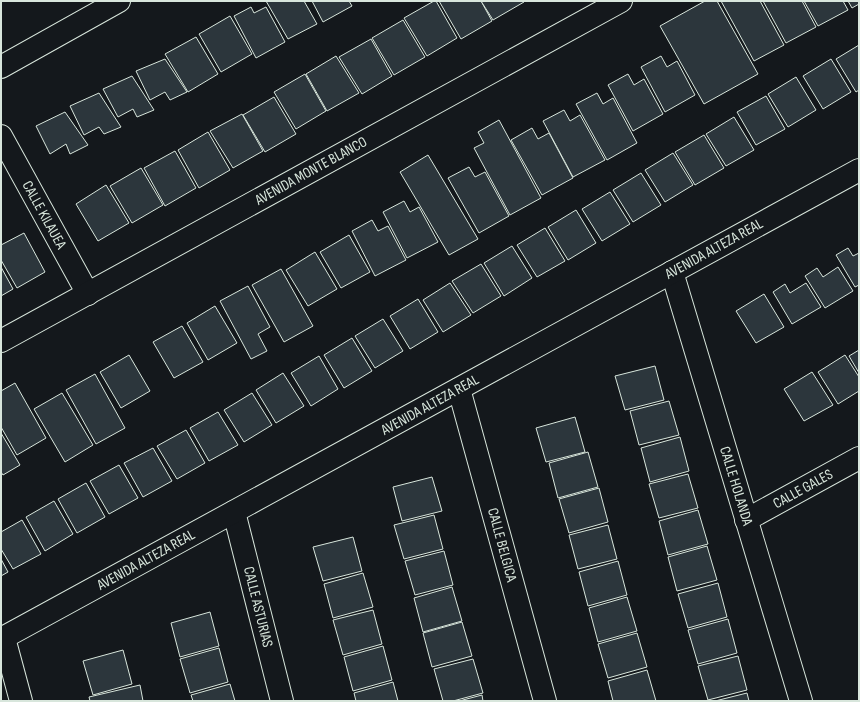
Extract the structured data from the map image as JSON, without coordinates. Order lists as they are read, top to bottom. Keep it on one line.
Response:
{"streets":{"street":["AVENIDA MONTE BLANCO","CALLE KILAUEA","AVENIDA ALTEZA REAL","CALLE HOLANDA","CALLE GALES","CALLE BELGICA","CALLE ASTURIAS"]},"crossings":[["AVENIDA MONTE BLANCO","CALLE KILAUEA"],["AVENIDA ALTEZA REAL","CALLE HOLANDA"],["AVENIDA ALTEZA REAL","CALLE BELGICA"],["AVENIDA ALTEZA REAL","CALLE ASTURIAS"],["CALLE HOLANDA","CALLE GALES"]]}
